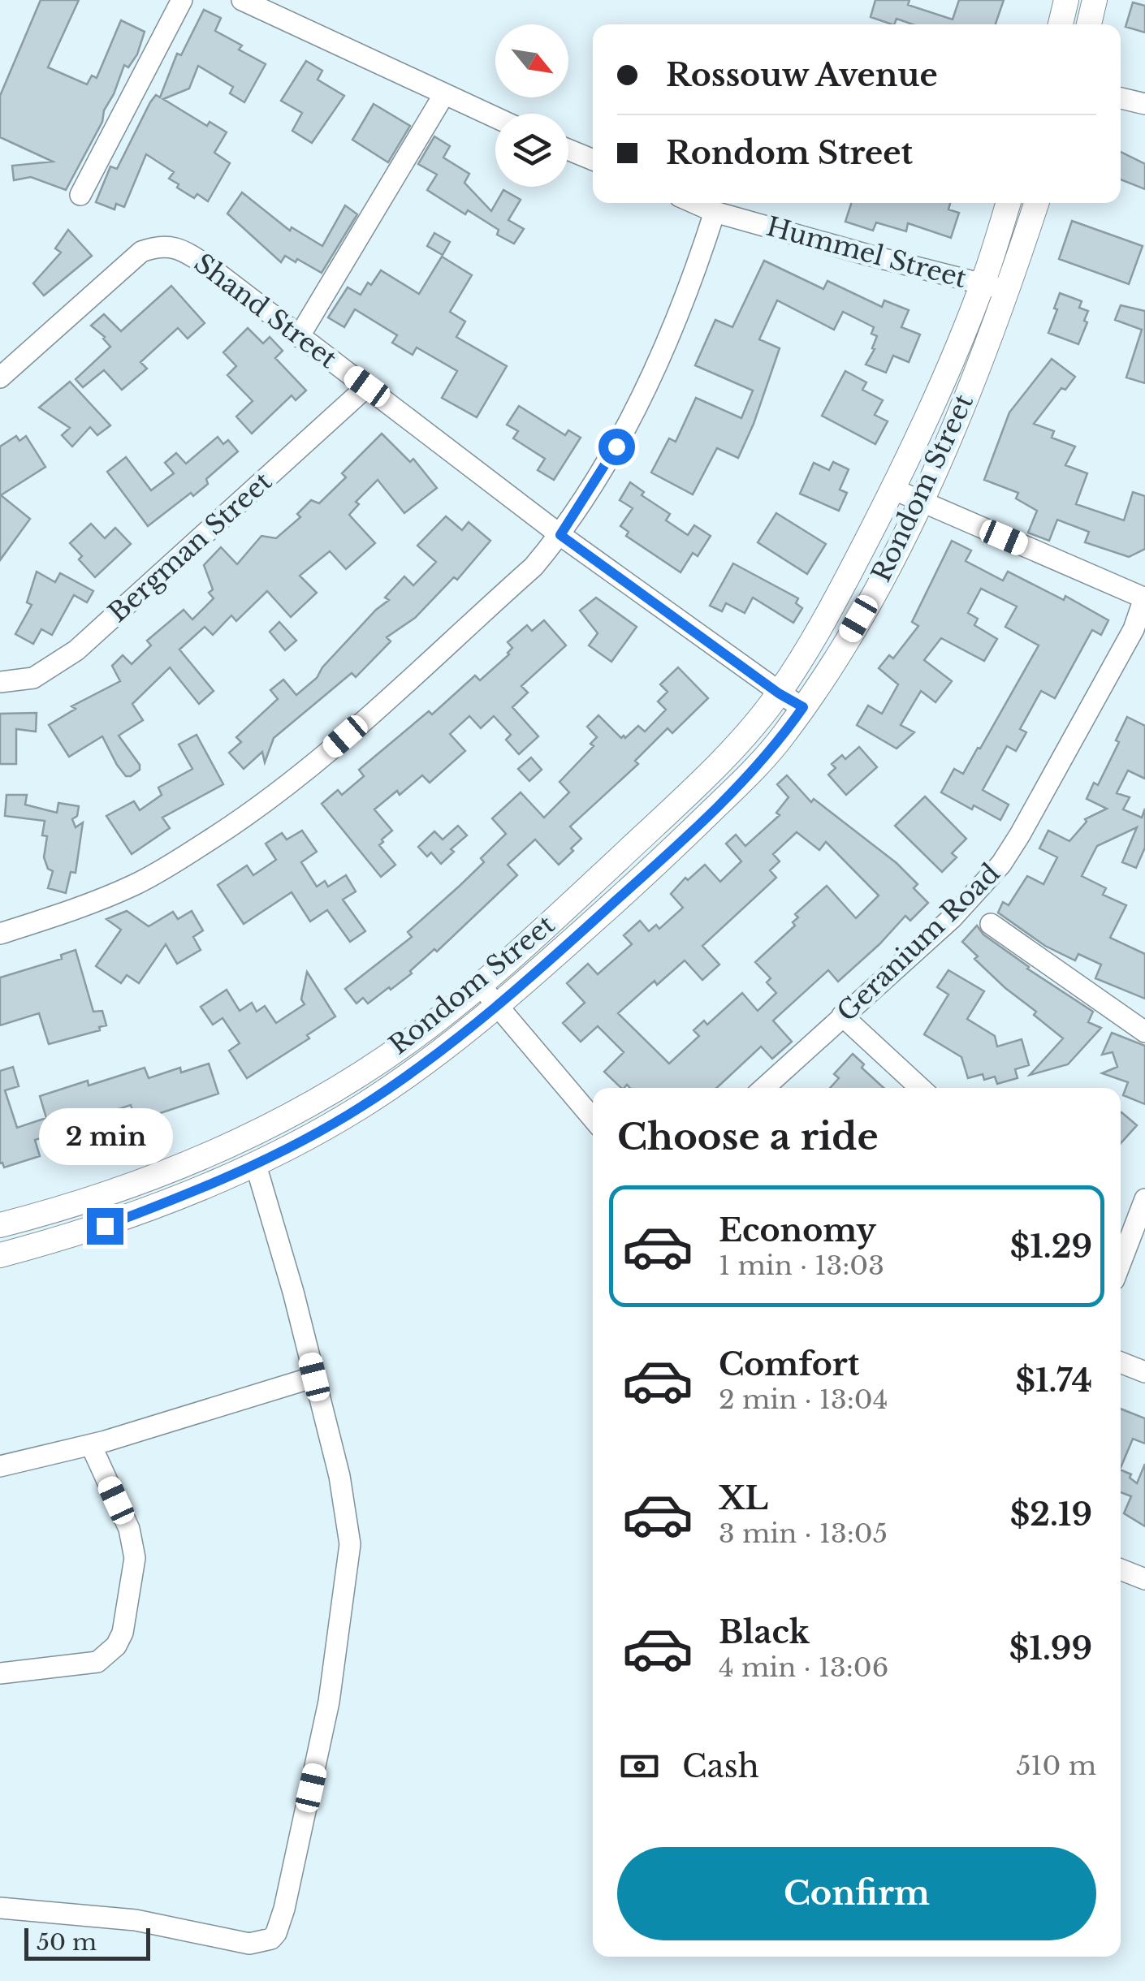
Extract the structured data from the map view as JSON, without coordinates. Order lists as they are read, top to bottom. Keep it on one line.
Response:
{"streets":{"street":["Hummel Street","Shand Street","Rondom Street","Bergman Street","Geranium Road"]},"crossings":[["Hummel Street","Rondom Street"],["Shand Street","Rondom Street"],["Shand Street","Bergman Street"]],"scale_bar":"50 m","north":"bottom right","page":{"banner":["Rossouw Avenue","Rondom Street"],"heading":"Choose a ride","bubble":"2 min","list":[{"name":"Economy","note":"1 min · 13:03","value":"$1.29"},{"name":"Comfort","note":"2 min · 13:04","value":"$1.74"},{"name":"XL","note":"3 min · 13:05","value":"$2.19"},{"name":"Black","note":"4 min · 13:06","value":"$1.99"}],"pay":["Cash","510 m"],"buttons":"Confirm","scale":"50 m"}}
